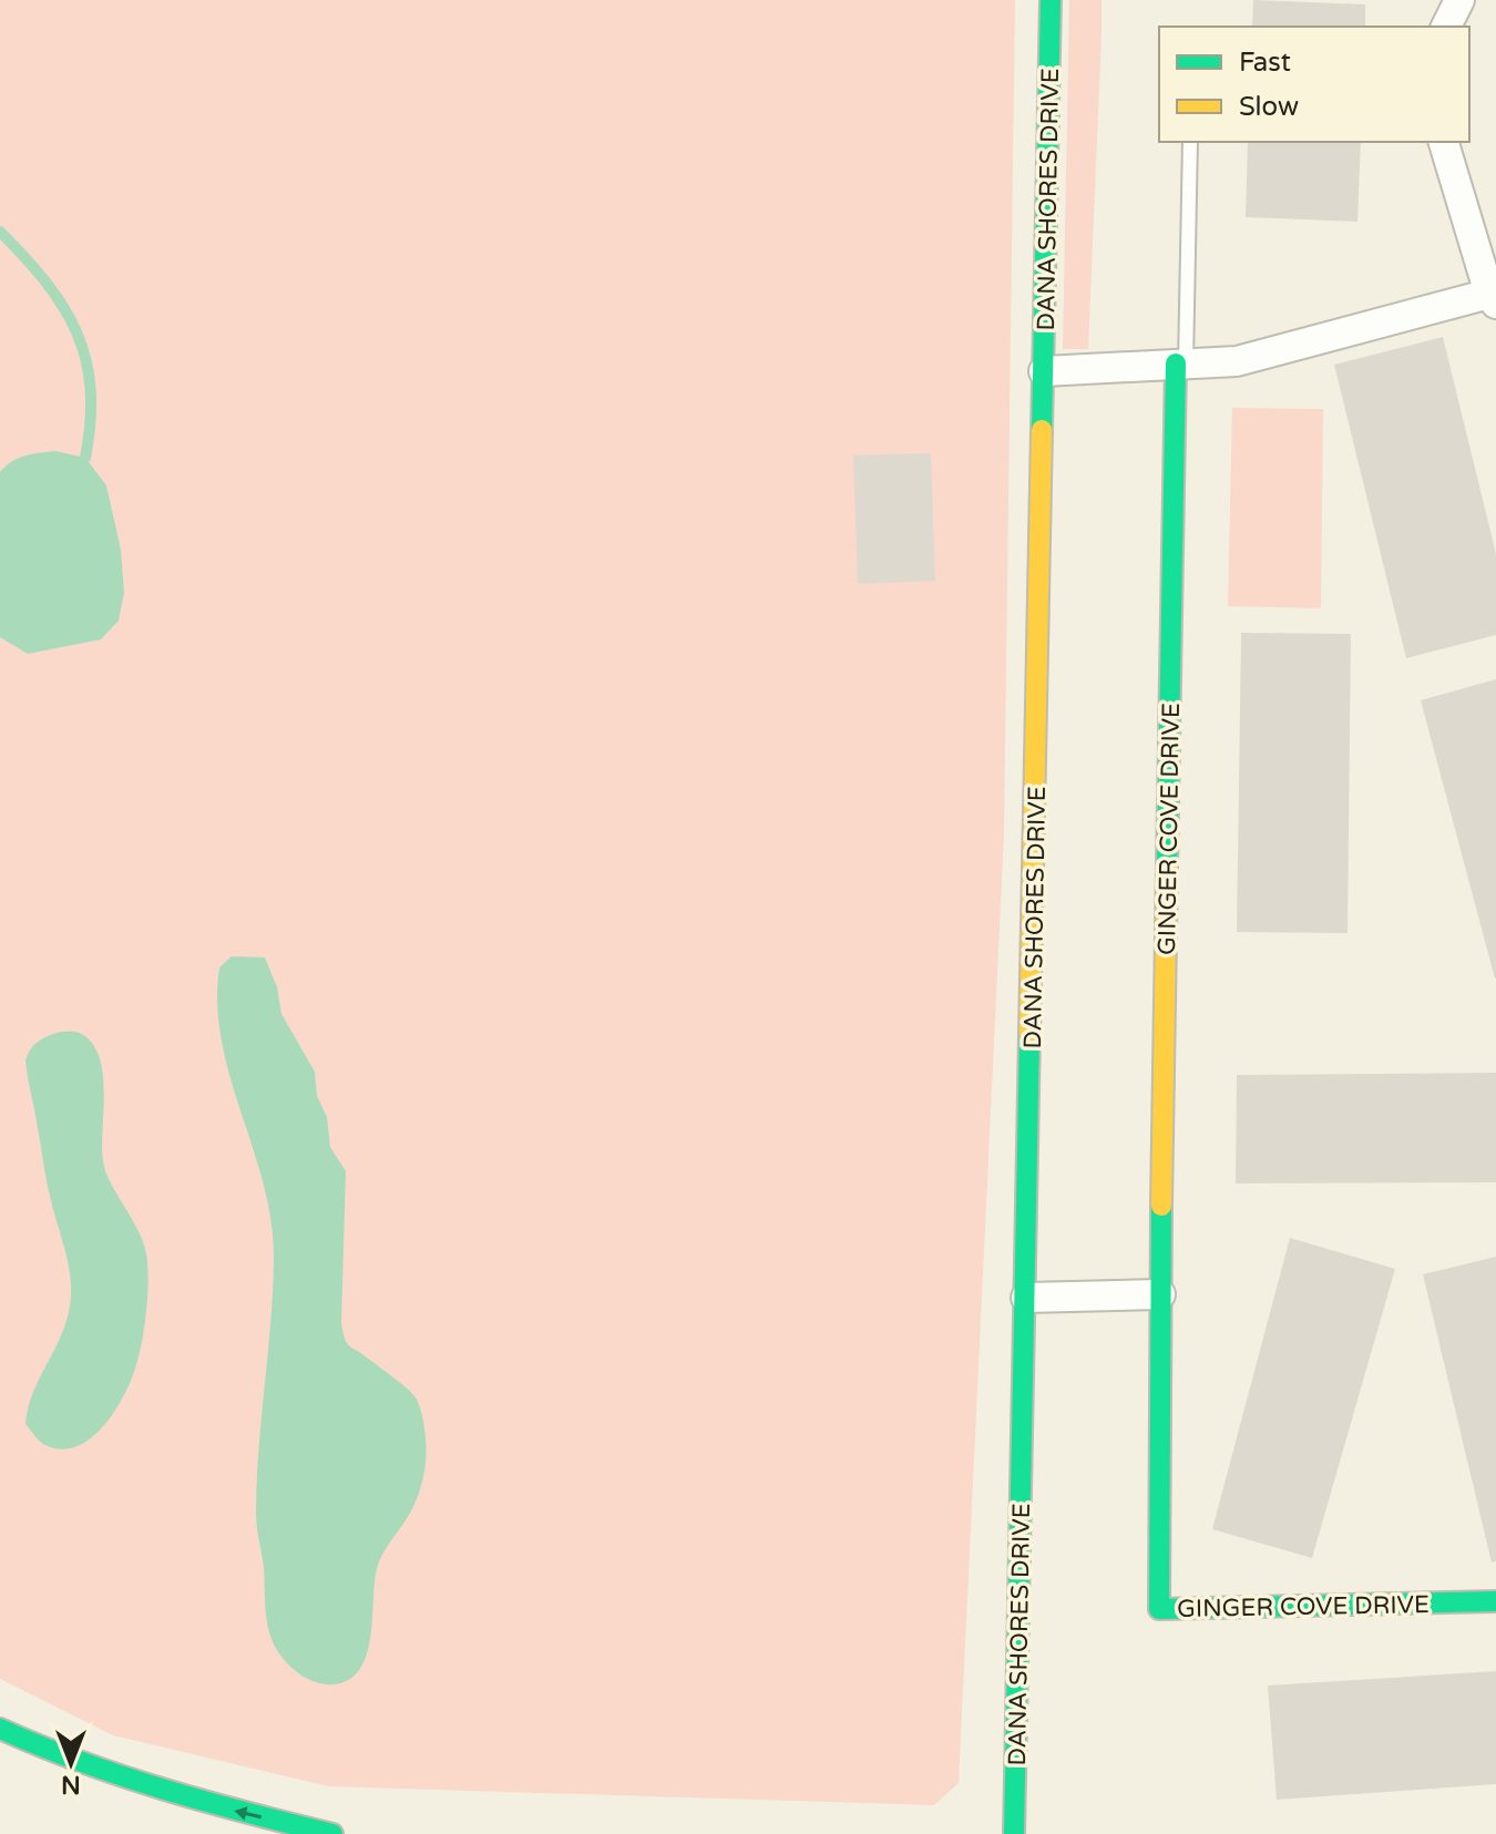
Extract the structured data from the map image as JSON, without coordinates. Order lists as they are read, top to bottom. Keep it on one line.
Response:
{"streets":{"street":["DANA SHORES DRIVE","GINGER COVE DRIVE"]},"legend":["Fast","Slow"],"north":"bottom"}
